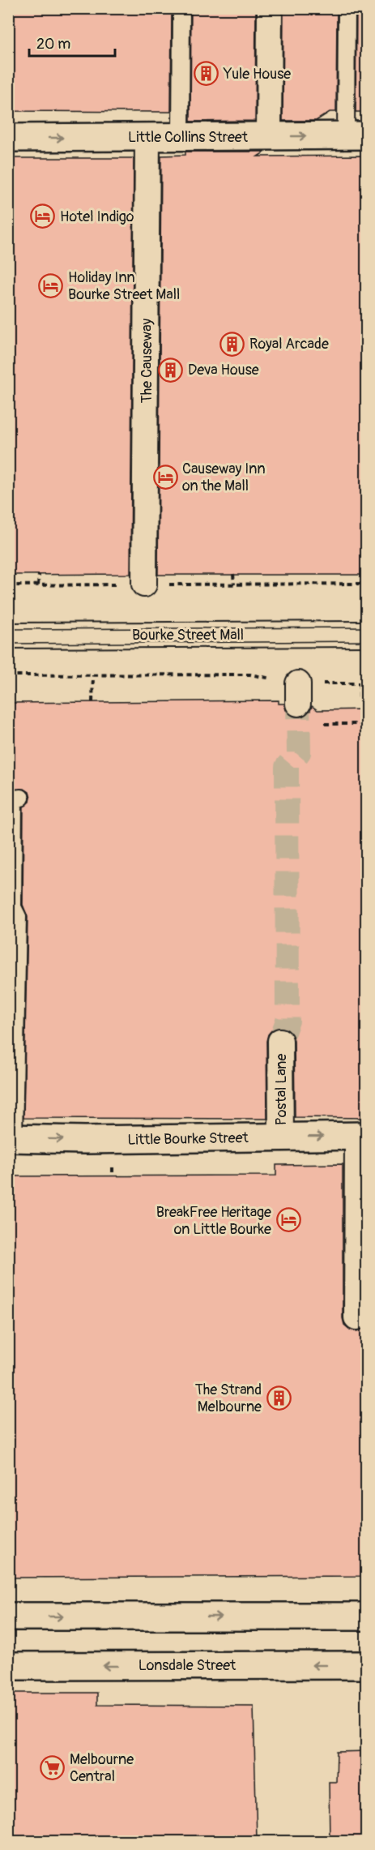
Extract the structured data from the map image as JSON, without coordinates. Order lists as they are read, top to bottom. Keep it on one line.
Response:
{"streets":{"main road":["Little Collins Street","Little Bourke Street","Lonsdale Street"],"street":["The Causeway","Bourke Street Mall","Postal Lane"]},"crossings":[["Little Collins Street","The Causeway"],["Postal Lane","Little Bourke Street"]],"one_way":["Little Collins Street","Little Bourke Street"],"places":{"building":["Yule House","Royal Arcade","Deva House","The Strand Melbourne"],"hotel":["Hotel Indigo","Holiday Inn Bourke Street Mall","Causeway Inn on the Mall","BreakFree Heritage on Little Bourke"],"supermarket":["Melbourne Central"]},"scale_bar":"20 m"}
